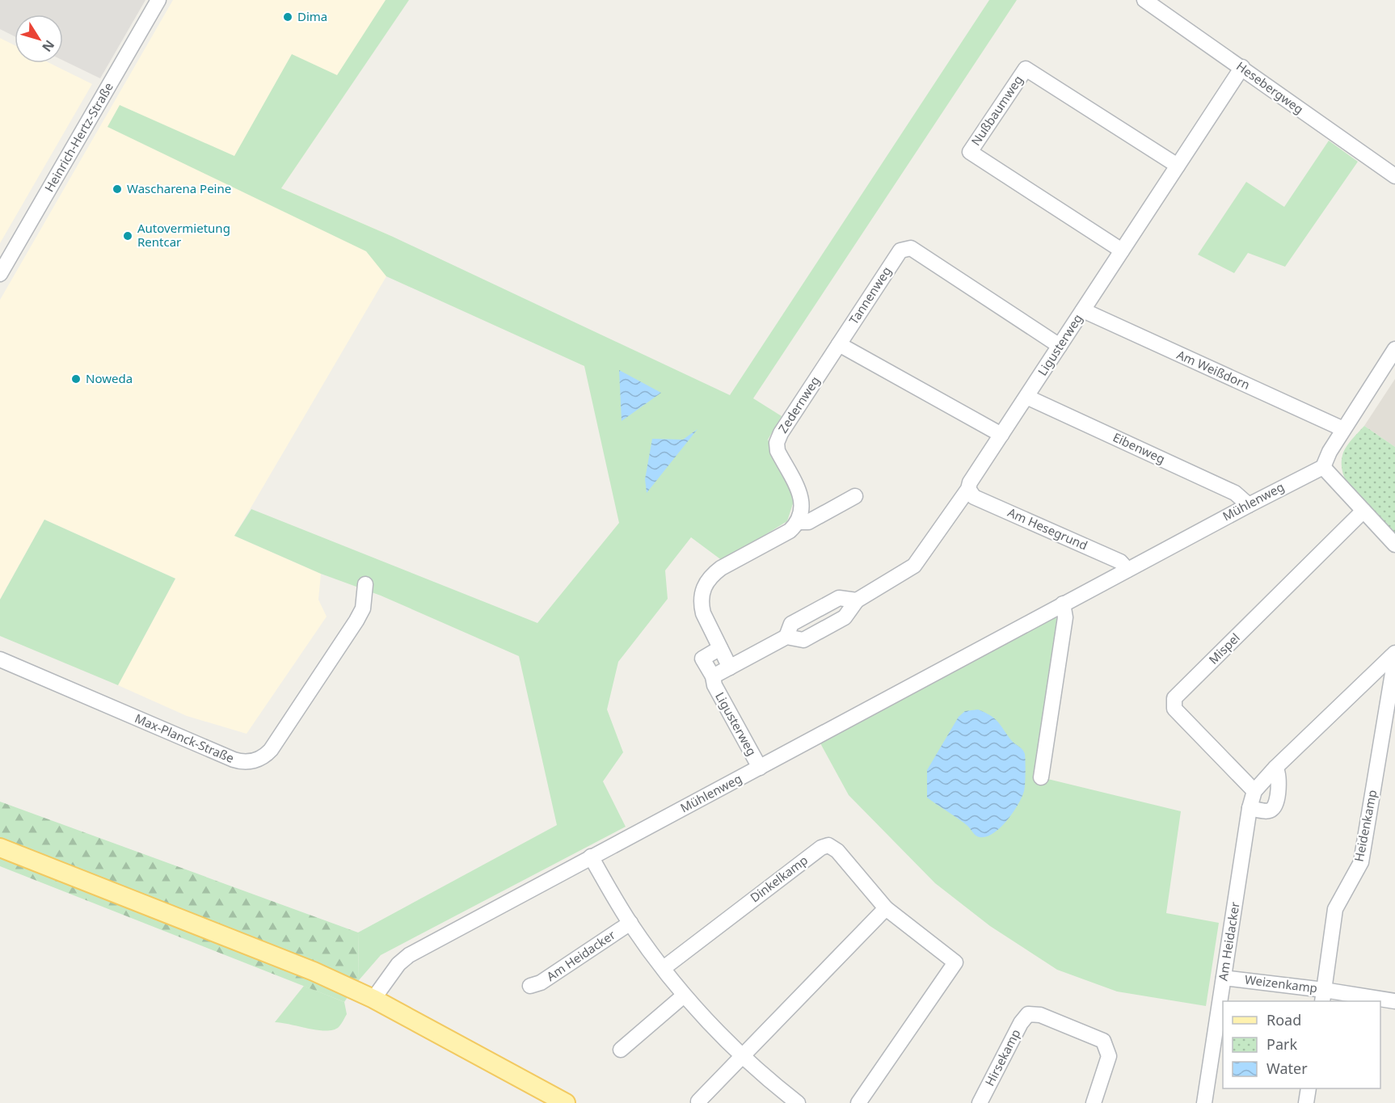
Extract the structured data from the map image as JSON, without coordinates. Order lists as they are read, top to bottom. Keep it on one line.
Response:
{"streets":{"street":["Hesebergweg","Nußbaumweg","Heinrich-Hertz-Straße","Tannenweg","Ligusterweg","Am Weißdorn","Zedernweg","Eibenweg","Mühlenweg","Am Hesegrund","Mispel","Max-Planck-Straße","Heidenkamp","Dinkelkamp","Am Heidacker","Weizenkamp","Hirsekamp"]},"crossings":[["Hesebergweg","Ligusterweg"],["Nußbaumweg","Ligusterweg"],["Tannenweg","Ligusterweg"],["Tannenweg","Zedernweg"],["Ligusterweg","Am Weißdorn"],["Ligusterweg","Eibenweg"],["Ligusterweg","Mühlenweg"],["Ligusterweg","Am Hesegrund"],["Eibenweg","Mühlenweg"],["Mühlenweg","Am Hesegrund"],["Mispel","Am Heidacker"],["Heidenkamp","Am Heidacker"],["Heidenkamp","Weizenkamp"],["Am Heidacker","Weizenkamp"]],"places":["Dima","Wascharena Peine","Autovermietung Rentcar","Noweda"],"legend":["Road","Park","Water"],"north":"bottom right"}
